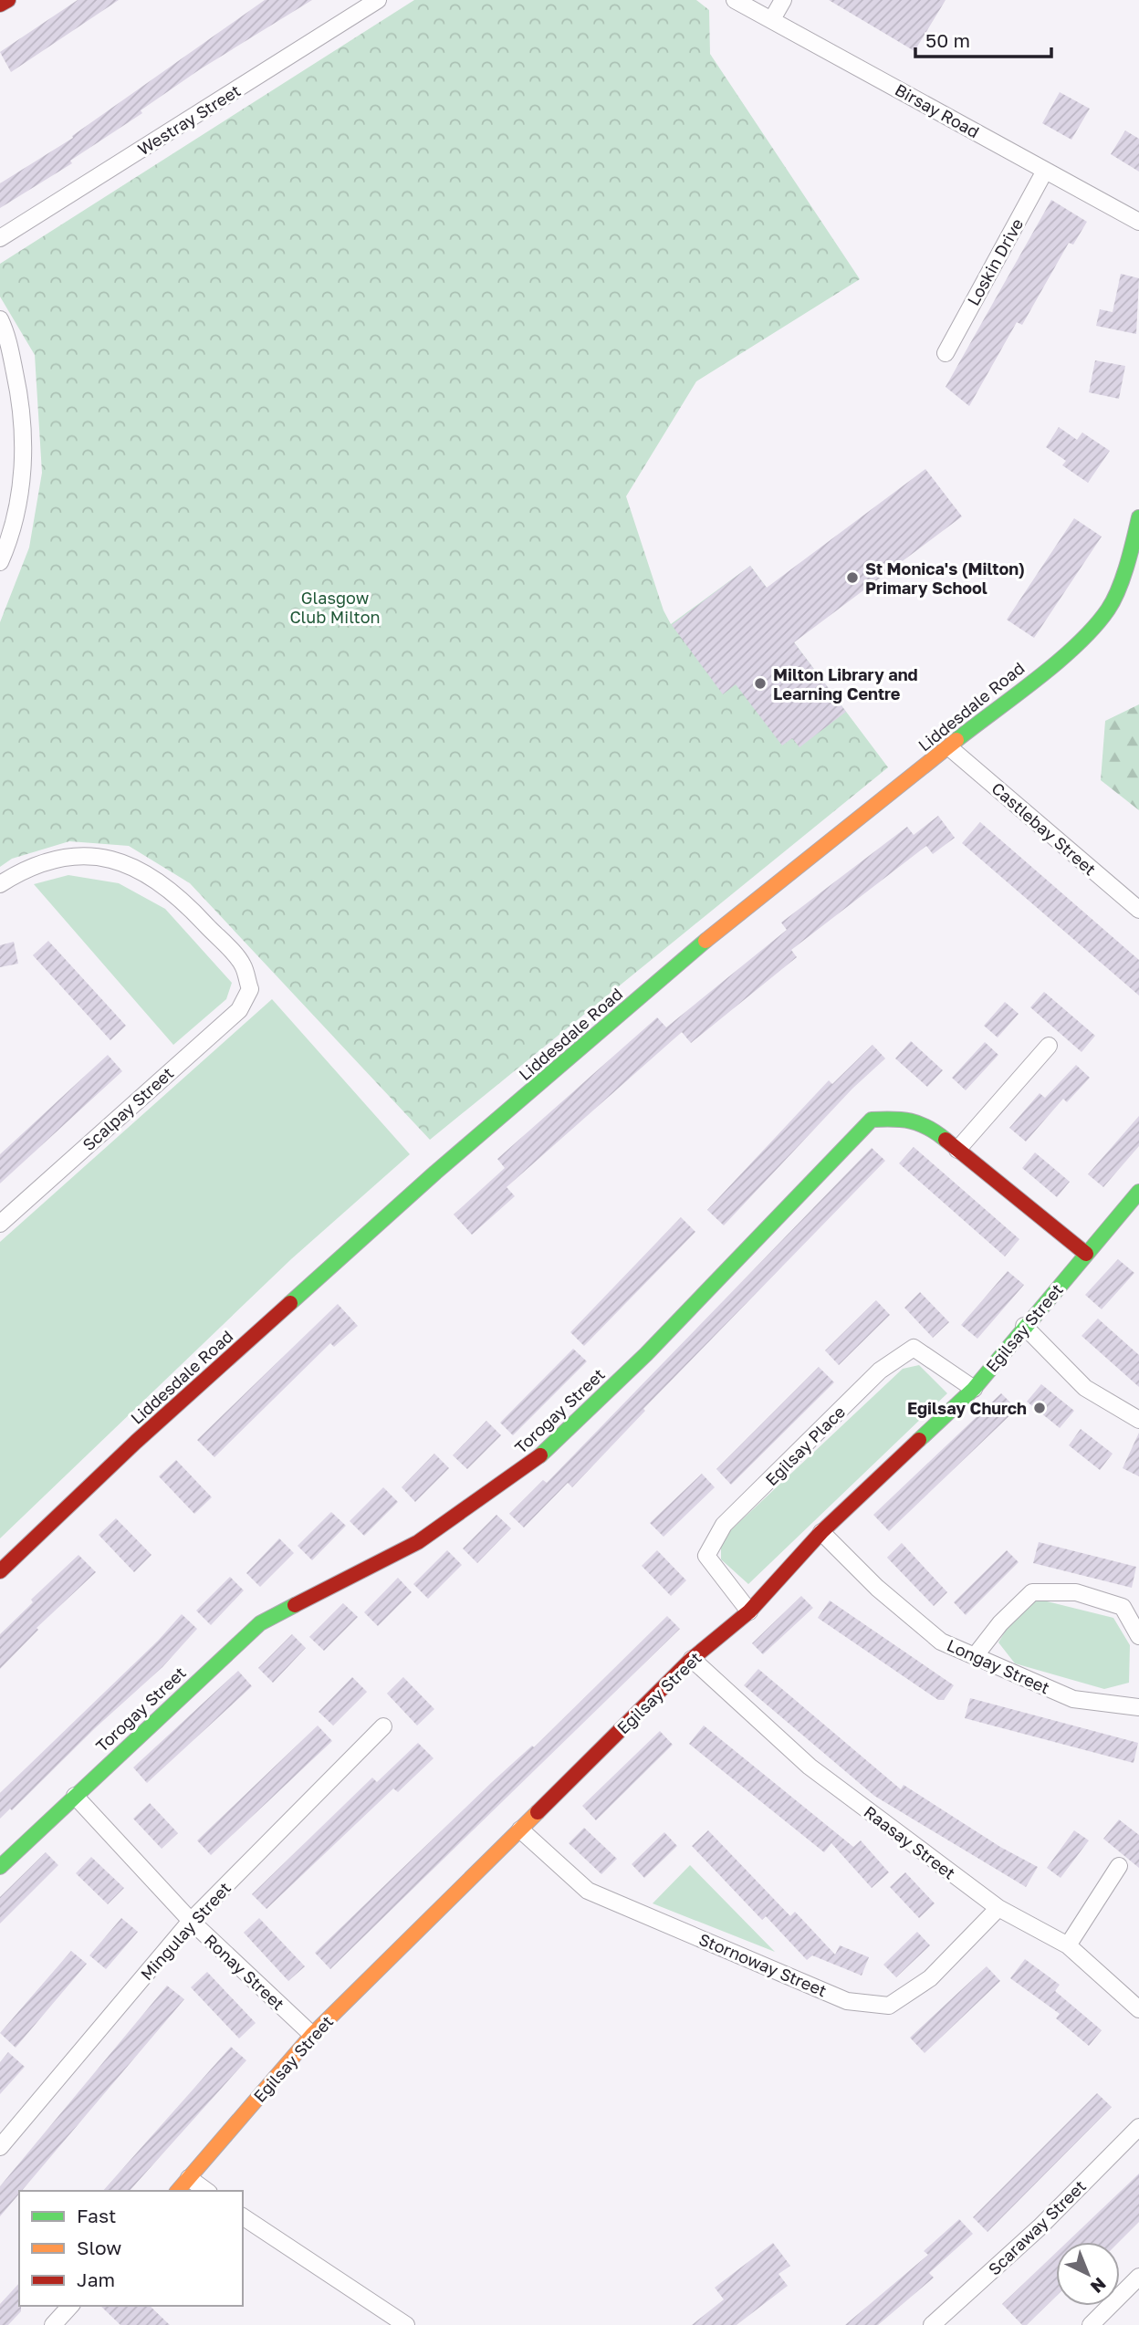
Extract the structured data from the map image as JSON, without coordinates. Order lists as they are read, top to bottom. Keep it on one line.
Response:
{"streets":{"street":["Birsay Road","Westray Street","Loskin Drive","Liddesdale Road","Castlebay Street","Scalpay Street","Egilsay Street","Torogay Street","Egilsay Place","Longay Street","Raasay Street","Mingulay Street","Stornoway Street","Ronay Street","Scaraway Street"]},"crossings":[["Birsay Road","Loskin Drive"],["Liddesdale Road","Castlebay Street"],["Egilsay Street","Torogay Street"],["Egilsay Street","Egilsay Place"],["Egilsay Street","Longay Street"],["Egilsay Street","Raasay Street"],["Egilsay Street","Stornoway Street"],["Egilsay Street","Ronay Street"],["Torogay Street","Ronay Street"],["Raasay Street","Stornoway Street"],["Mingulay Street","Ronay Street"]],"parks":["Glasgow Club Milton"],"places":["St Monica's (Milton) Primary School","Milton Library and Learning Centre","Egilsay Church"],"legend":["Fast","Slow","Jam"],"scale_bar":"50 m","north":"bottom right"}
